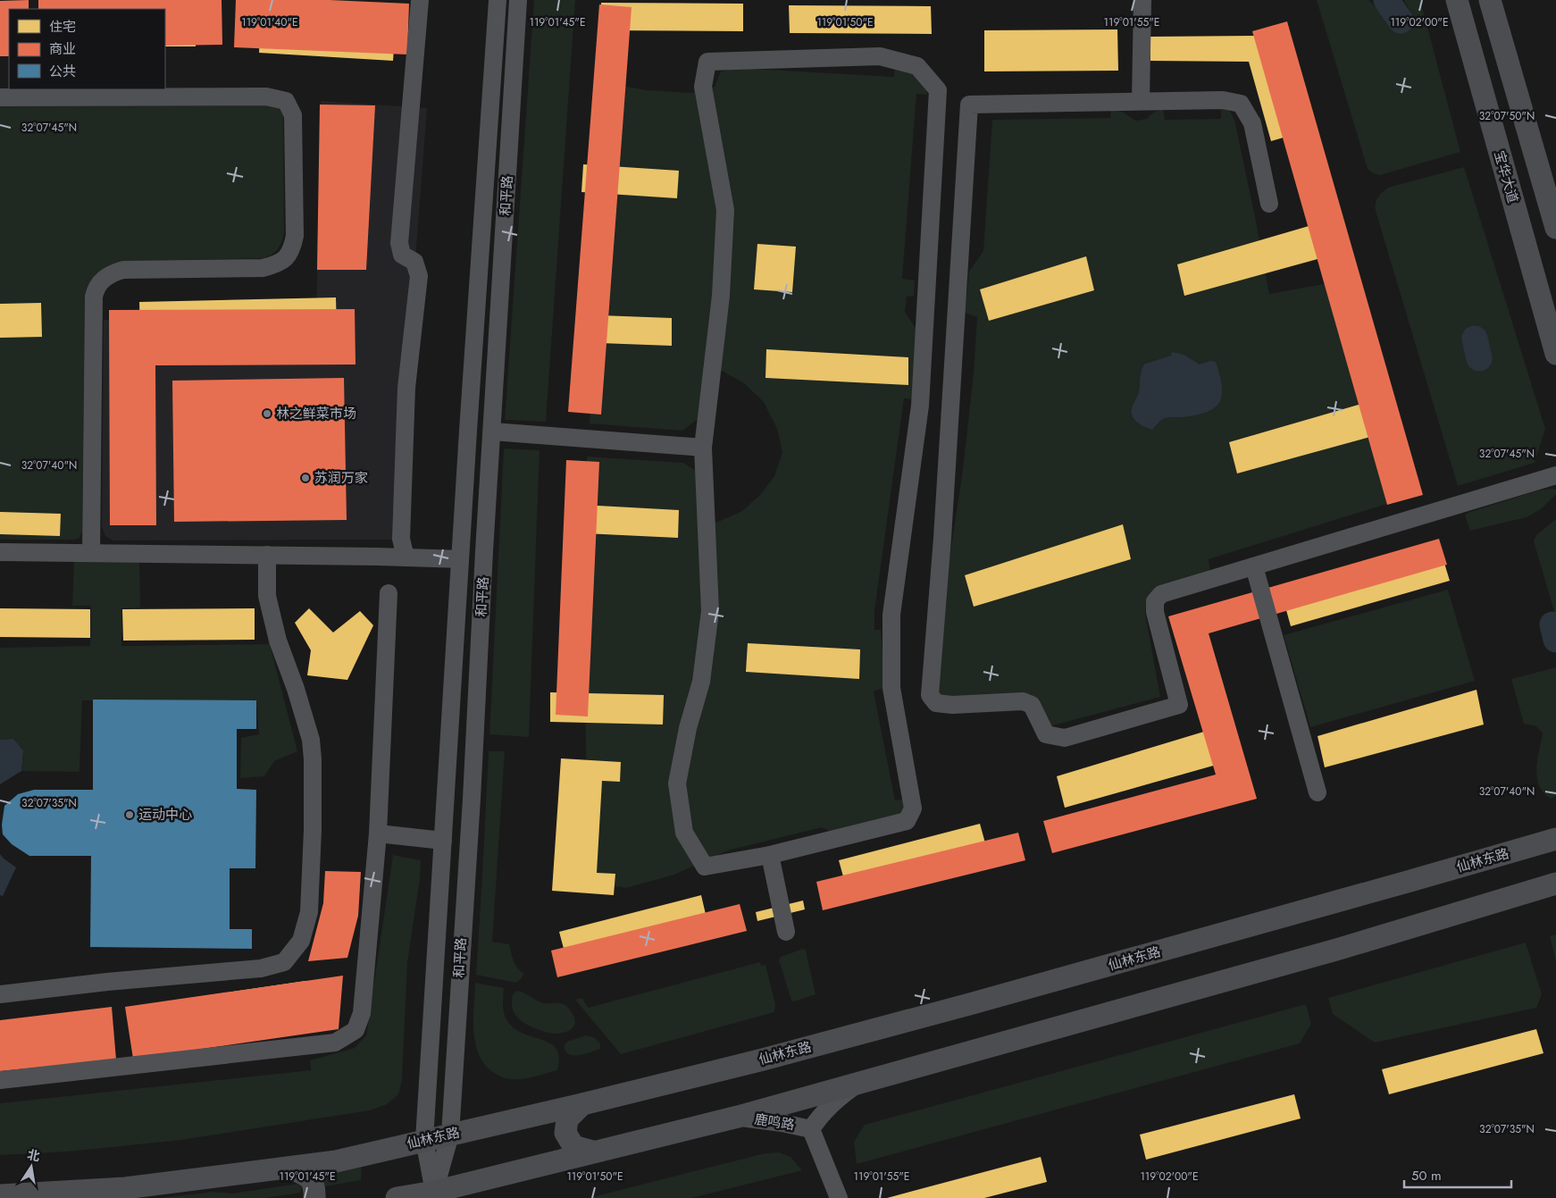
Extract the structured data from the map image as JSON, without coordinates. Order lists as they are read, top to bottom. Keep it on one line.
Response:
{"streets":{"main road":["宝华大道","仙林东路"],"street":["和平路","鹿鸣路"]},"crossings":[["和平路","仙林东路"]],"places":["林之鲜菜市场","苏润万家","运动中心"],"legend":["住宅","商业","公共"],"scale_bar":"50 m","north":"top","coordinates":["119°01'40\"E","119°01'45\"E","119°01'50\"E","119°01'55\"E","119°02'00\"E","32°07'50\"N","32°07'45\"N","32°07'40\"N","32°07'35\"N"]}
